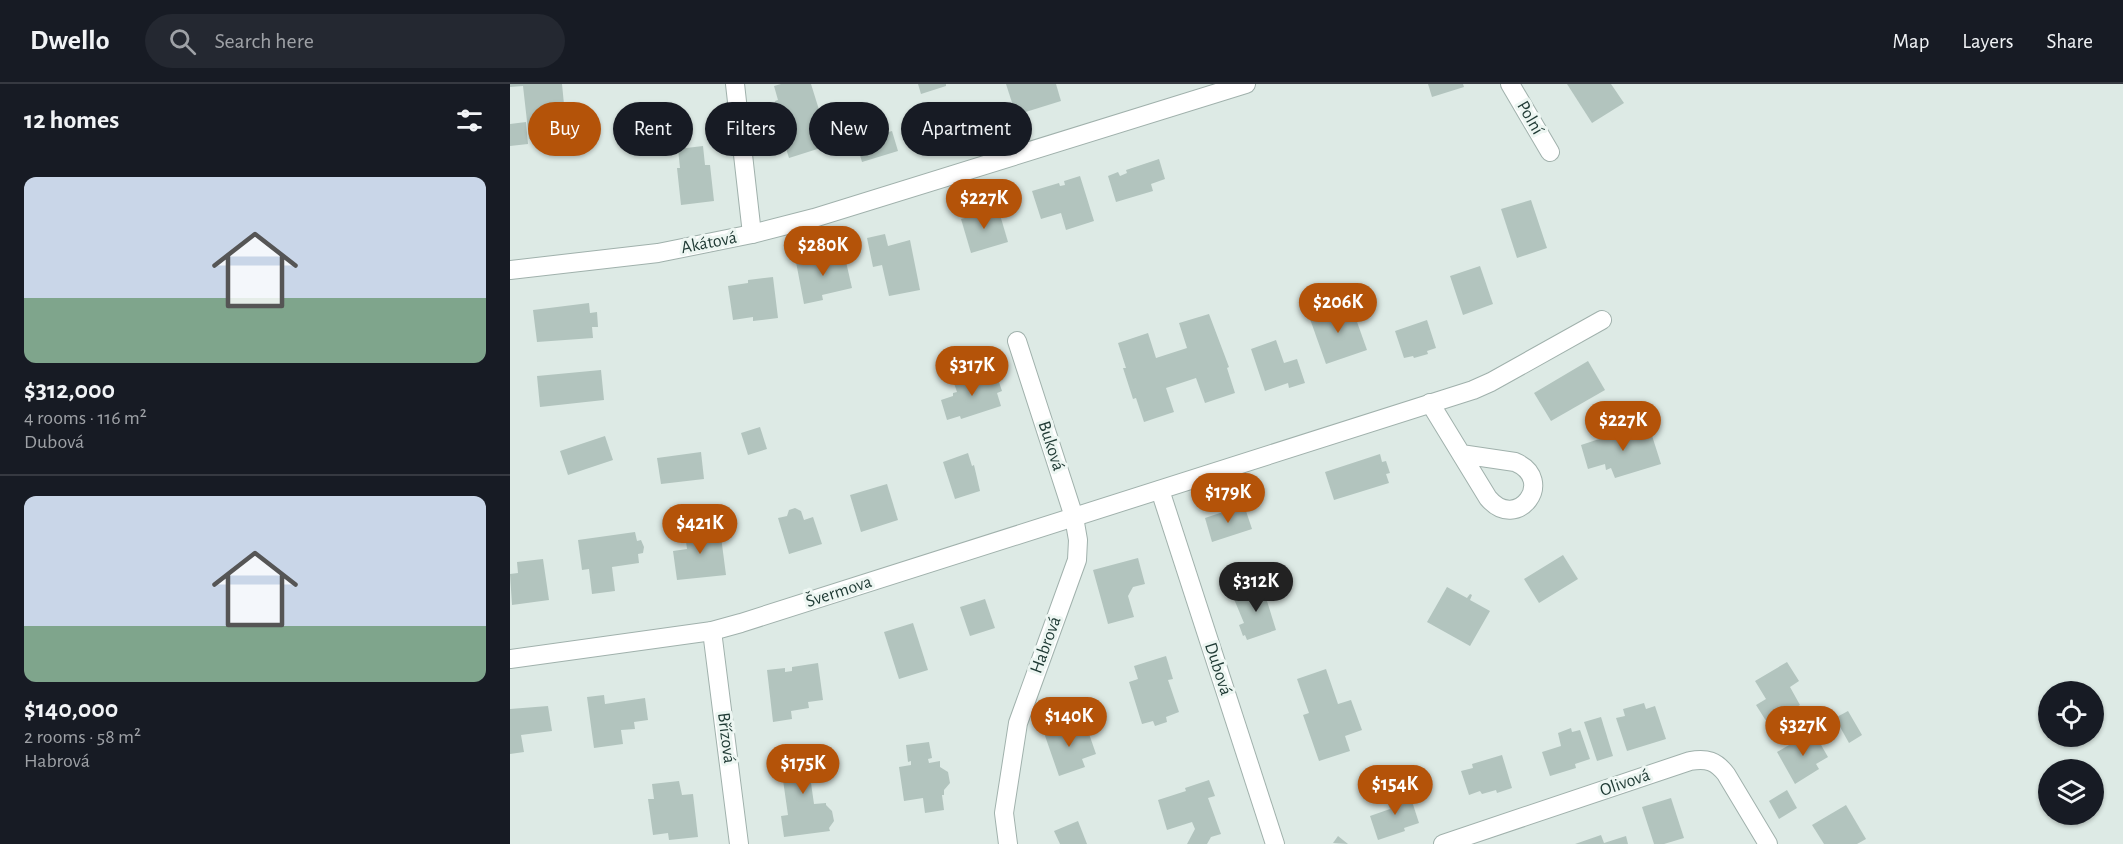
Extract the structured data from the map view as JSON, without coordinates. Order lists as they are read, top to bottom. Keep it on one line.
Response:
{"streets":{"street":["Polní","Akátová","Buková","Švermova","Habrová","Dubová","Břízová","Olivová"]},"crossings":[["Buková","Švermova"],["Buková","Habrová"],["Švermova","Habrová"],["Švermova","Dubová"],["Švermova","Břízová"]],"page":{"header":"Dwello","search":"Search here","nav":["Map","Layers","Share"],"heading":"12 homes","chip":["Buy","Rent","Filters","New","Apartment"],"list":[{"name":"$312,000","note":"4 rooms · 116 m² · Dubová"},{"name":"$140,000","note":"2 rooms · 58 m² · Habrová"}],"price":["$227K","$280K","$206K","$317K","$227K","$179K","$421K","$312K","$140K","$327K","$175K","$154K"]}}
